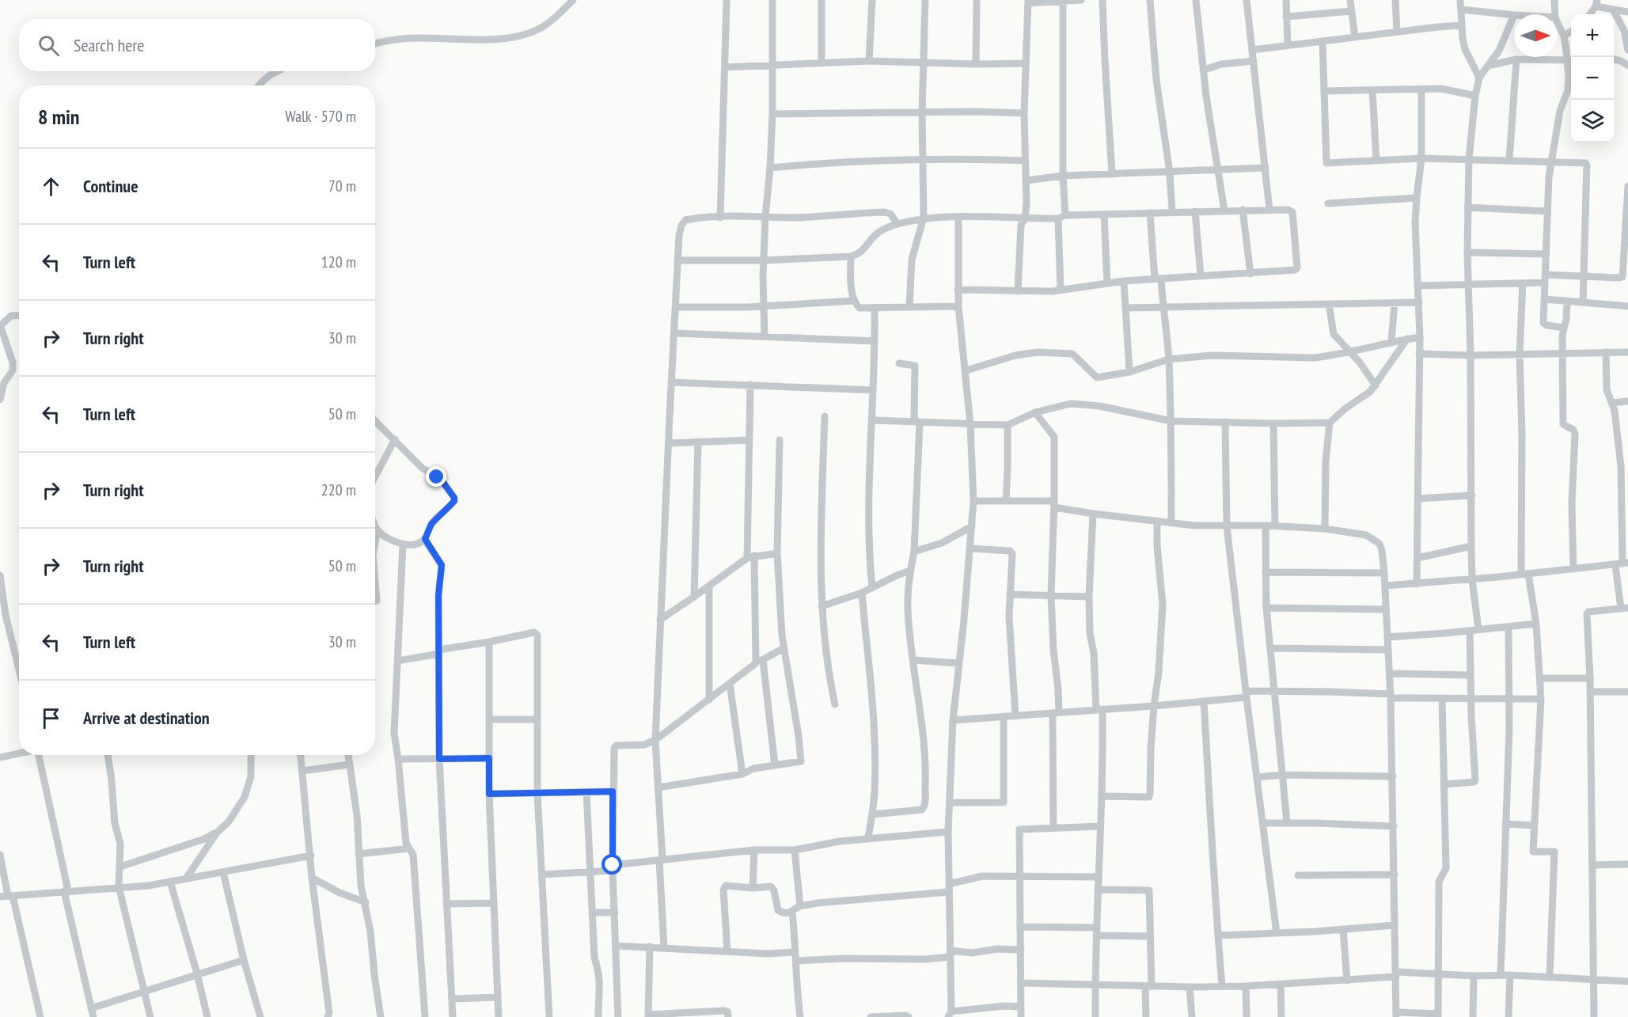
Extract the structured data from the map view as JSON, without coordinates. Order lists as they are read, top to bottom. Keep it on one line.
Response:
{"north":"right","page":{"map_buttons":["+","−"],"search":"Search here","heading":["8 min","Walk · 570 m"],"list":[["Continue","70 m"],["Turn left","120 m"],["Turn right","30 m"],["Turn left","50 m"],["Turn right","220 m"],["Turn right","50 m"],["Turn left","30 m"],"Arrive at destination"]}}
